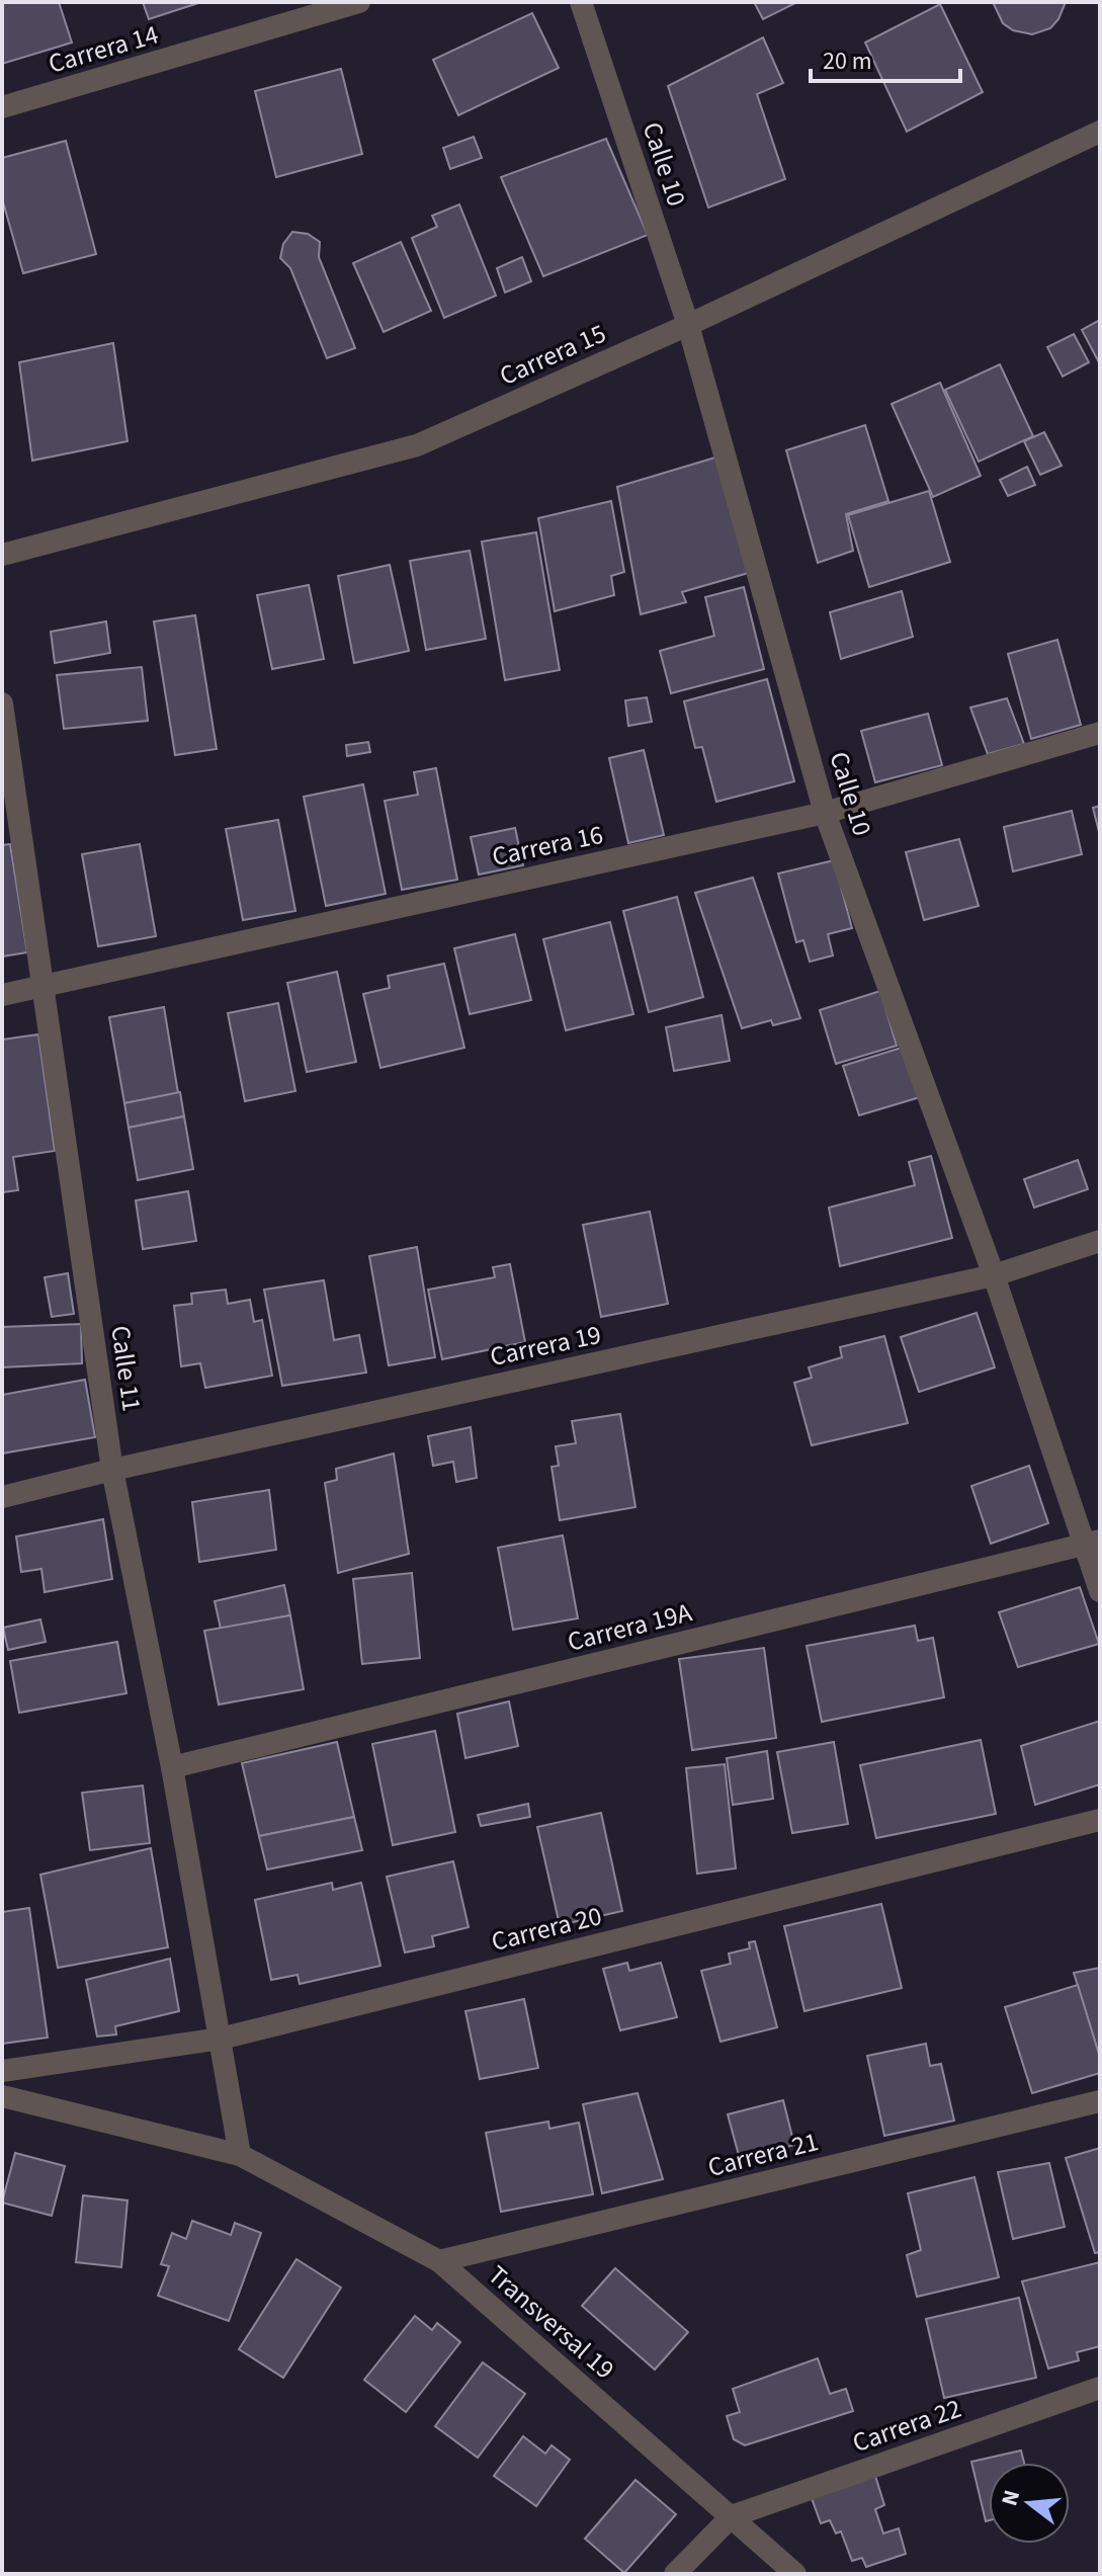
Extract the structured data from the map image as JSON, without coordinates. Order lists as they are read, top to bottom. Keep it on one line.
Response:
{"streets":{"street":["Carrera 14","Calle 10","Carrera 15","Carrera 16","Carrera 19","Calle 11","Carrera 19A","Carrera 20","Carrera 21","Transversal 19","Carrera 22"]},"crossings":[["Calle 10","Carrera 15"],["Calle 10","Carrera 16"],["Calle 10","Carrera 19"],["Calle 10","Carrera 19A"],["Carrera 16","Calle 11"],["Carrera 19","Calle 11"],["Calle 11","Carrera 19A"],["Calle 11","Carrera 20"],["Carrera 21","Transversal 19"],["Transversal 19","Carrera 22"]],"scale_bar":"20 m","north":"left"}
